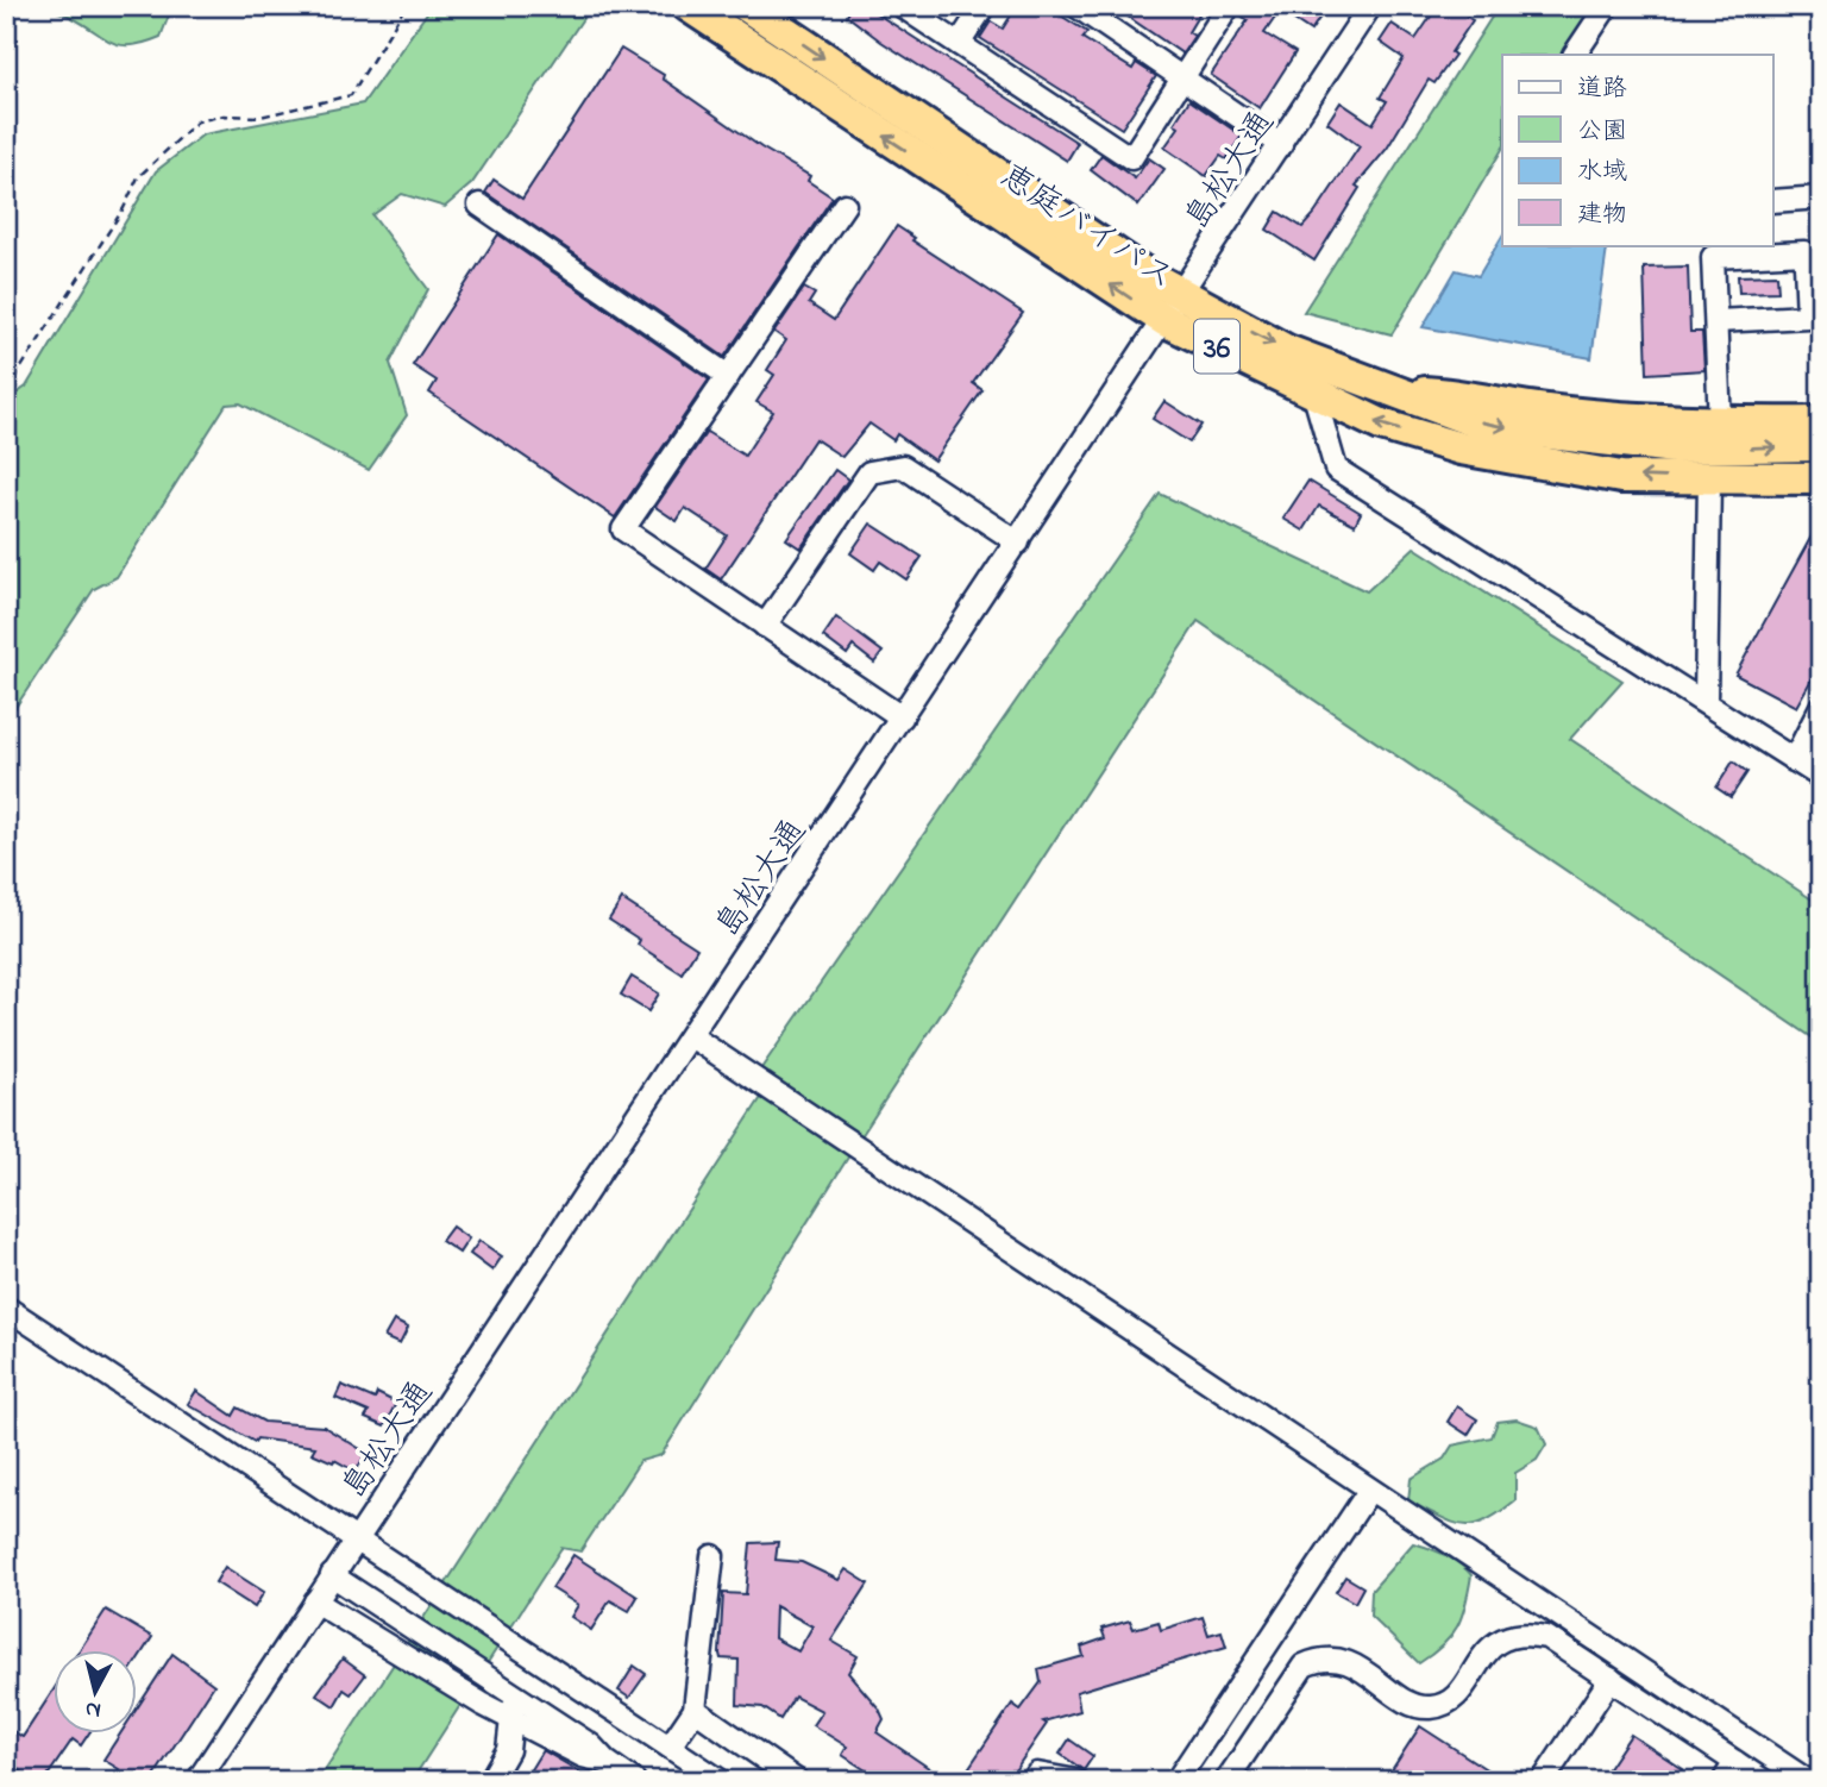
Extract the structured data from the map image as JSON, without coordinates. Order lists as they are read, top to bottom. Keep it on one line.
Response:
{"streets":{"highway":["恵庭バイパス","36"],"street":["島松大通"]},"crossings":[["島松大通","恵庭バイパス"]],"legend":["道路","公園","水域","建物"],"north":"bottom"}
